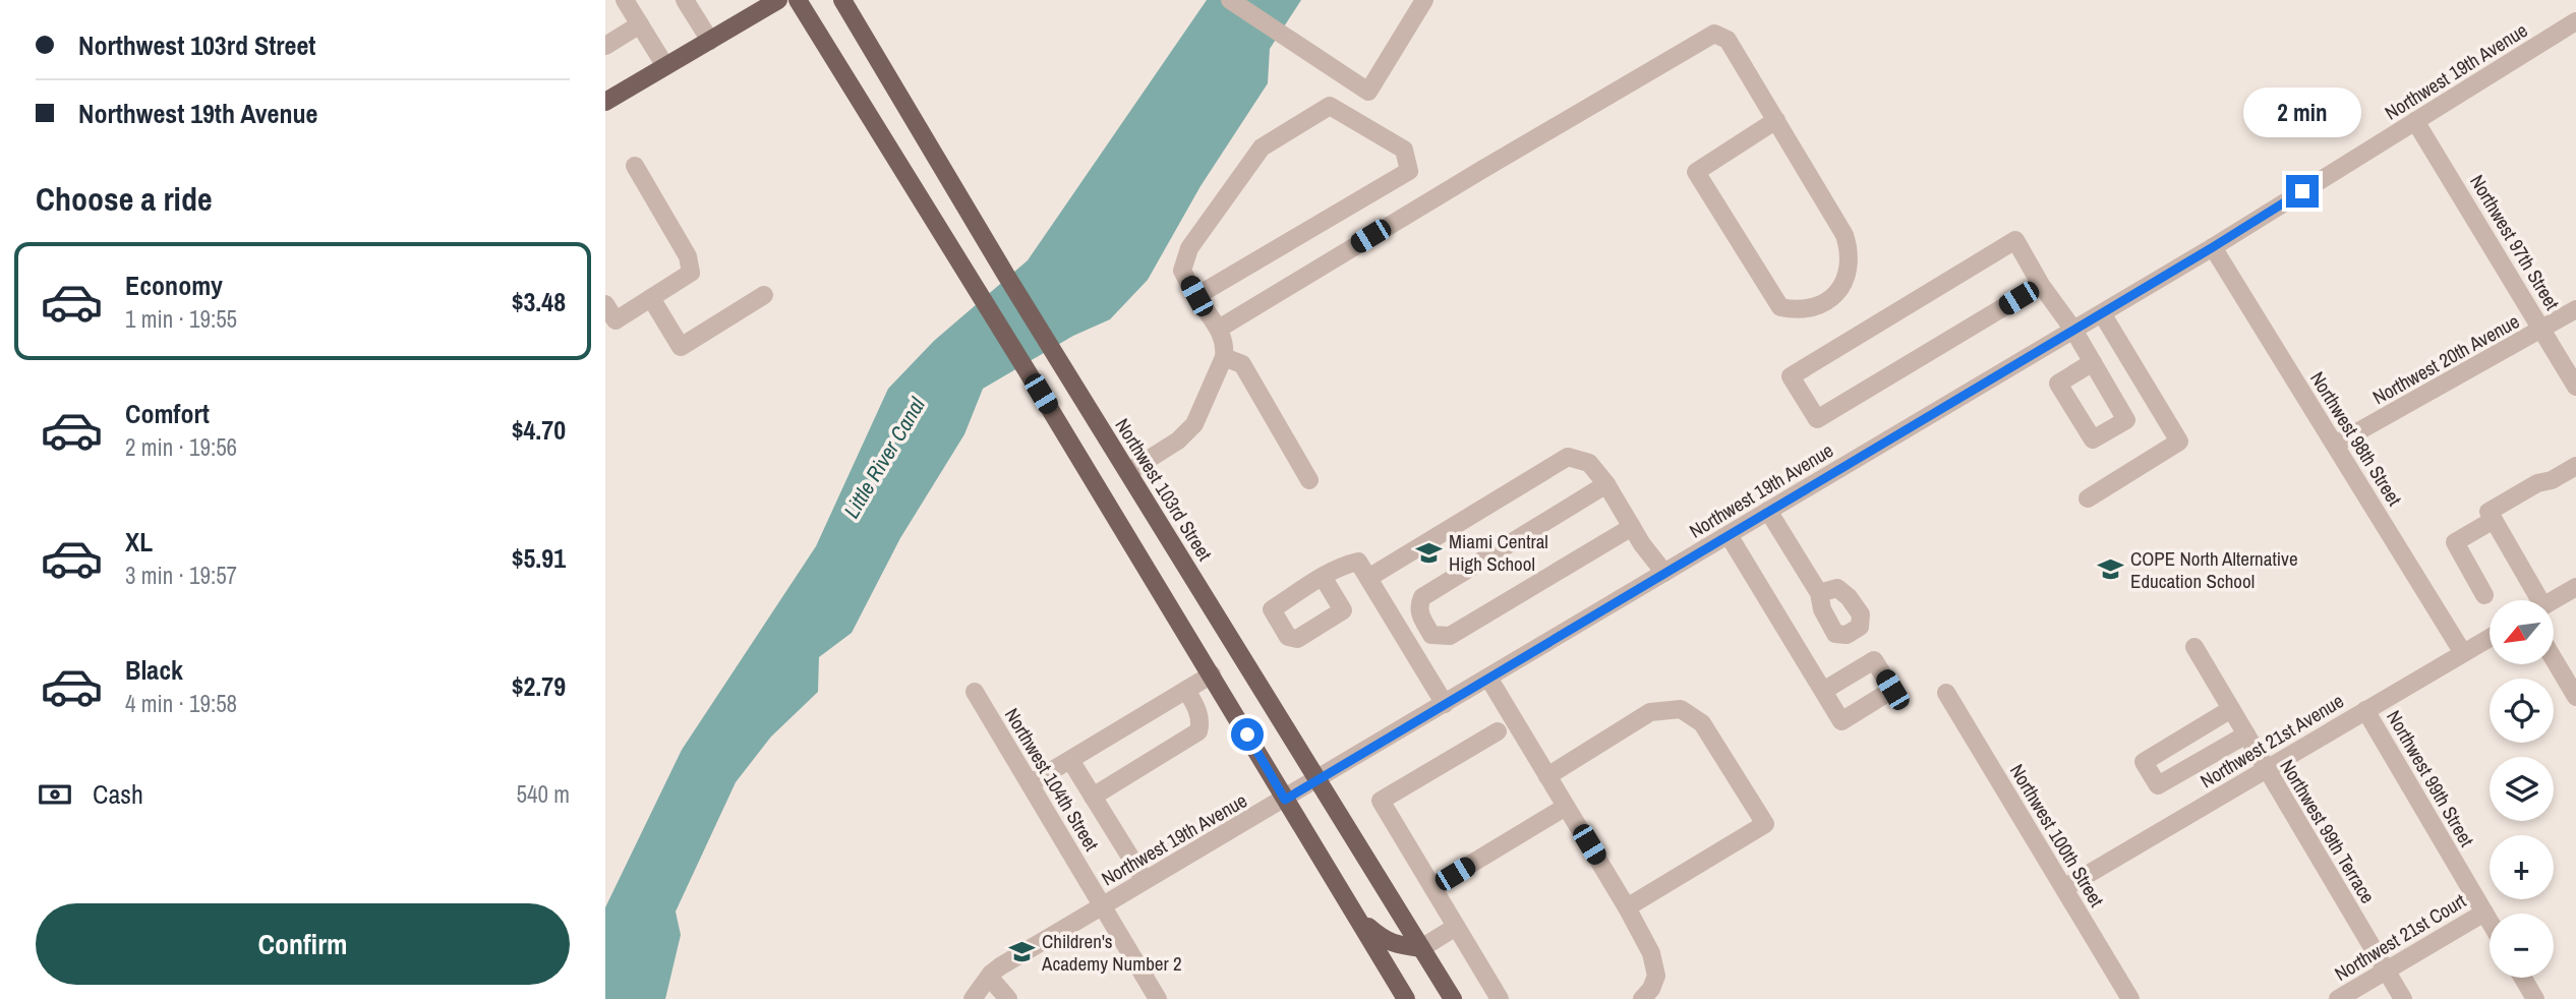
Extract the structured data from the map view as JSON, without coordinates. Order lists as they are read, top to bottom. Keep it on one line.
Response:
{"streets":{"main road":["Northwest 103rd Street"],"street":["Northwest 19th Avenue","Northwest 97th Street","Northwest 20th Avenue","Northwest 98th Street","Northwest 21st Avenue","Northwest 99th Street","Northwest 104th Street","Northwest 99th Terrace","Northwest 100th Street","Northwest 21st Court"]},"crossings":[["Northwest 19th Avenue","Northwest 97th Street"],["Northwest 19th Avenue","Northwest 98th Street"],["Northwest 19th Avenue","Northwest 103rd Street"],["Northwest 19th Avenue","Northwest 104th Street"],["Northwest 97th Street","Northwest 20th Avenue"],["Northwest 20th Avenue","Northwest 98th Street"],["Northwest 98th Street","Northwest 21st Avenue"],["Northwest 21st Avenue","Northwest 99th Street"],["Northwest 21st Avenue","Northwest 99th Terrace"],["Northwest 21st Avenue","Northwest 100th Street"],["Northwest 99th Street","Northwest 21st Court"],["Northwest 99th Terrace","Northwest 21st Court"]],"water":["Little River Canal"],"places":{"school or university":["Miami Central High School","COPE North Alternative Education School","Children's Academy Number 2"]},"north":"bottom left","page":{"banner":["Northwest 103rd Street","Northwest 19th Avenue"],"bubble":"2 min","heading":"Choose a ride","list":[{"name":"Economy","note":"1 min · 19:55","value":"$3.48"},{"name":"Comfort","note":"2 min · 19:56","value":"$4.70"},{"name":"XL","note":"3 min · 19:57","value":"$5.91"},{"name":"Black","note":"4 min · 19:58","value":"$2.79"}],"map_buttons":["+","−"],"pay":["Cash","540 m"],"buttons":"Confirm"}}
